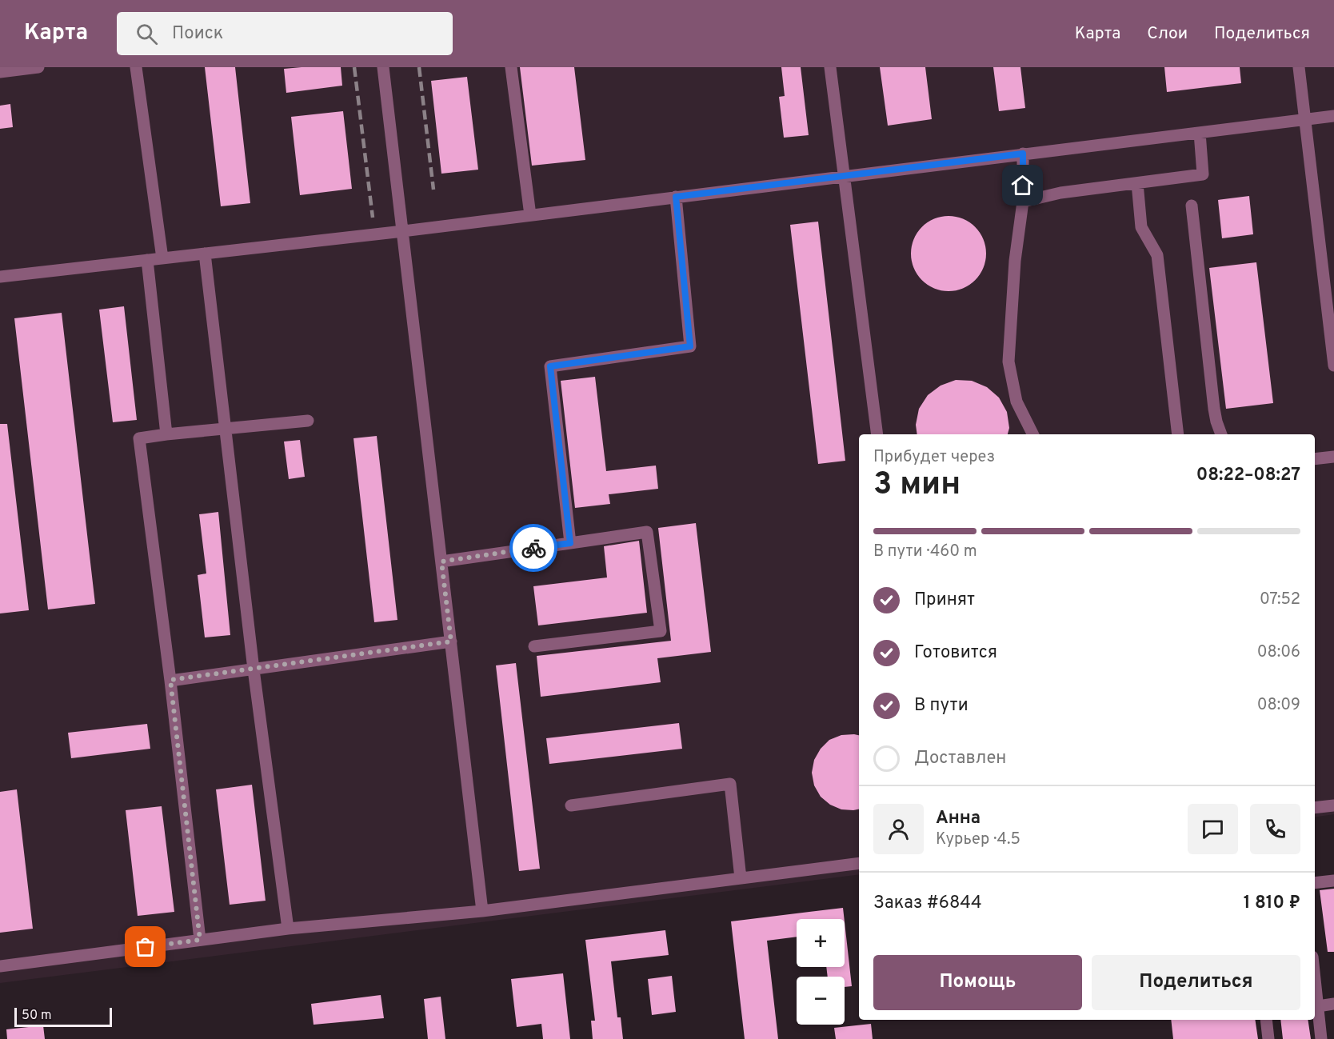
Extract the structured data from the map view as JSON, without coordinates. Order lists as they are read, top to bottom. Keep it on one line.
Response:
{"scale_bar":"50 m","page":{"header":"Карта","search":"Поиск","nav":["Карта","Слои","Поделиться"],"heading":["3 мин","Прибудет через","08:22–08:27"],"panel":["Анна","Курьер · 4.5","Заказ #6844","1 810 ₽"],"bar":"В пути · 460 m","list":[["Принят","07:52"],["Готовится","08:06"],["В пути","08:09"],"Доставлен"],"map_buttons":["+","−"],"buttons":["Помощь","Поделиться"],"scale":"50 m"}}
